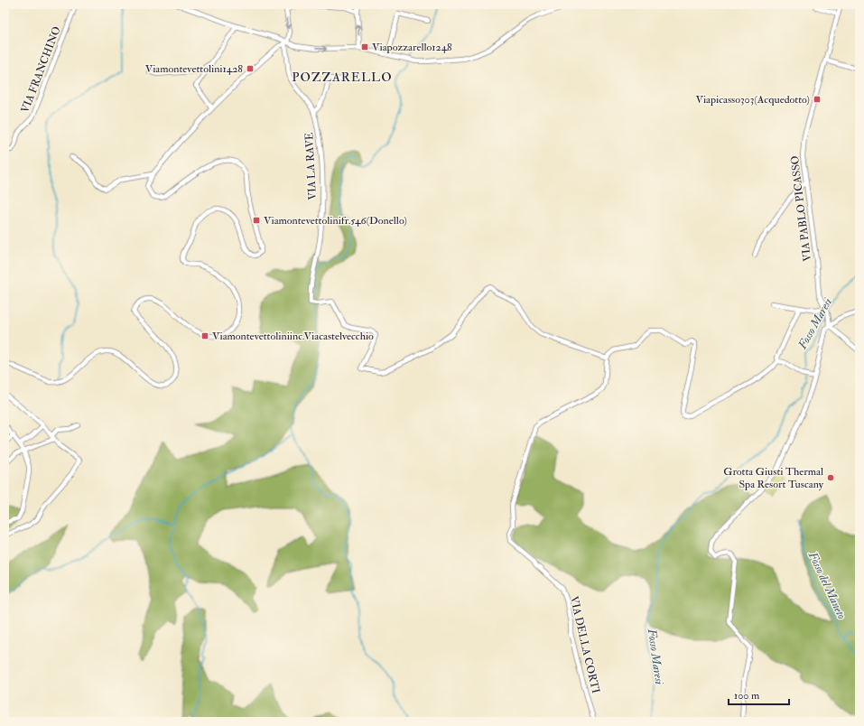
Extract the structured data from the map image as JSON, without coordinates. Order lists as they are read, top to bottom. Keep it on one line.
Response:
{"streets":{"street":["VIA FRANCHINO","VIA LA RAVE","VIA PABLO PICASSO","VIA DELLA CORTI"]},"crossings":[["VIA LA RAVE","VIA DELLA CORTI"]],"districts":["POZZARELLO"],"water":["Fosso Maresi","Fosso del Maneto"],"places":{"transit":["Viapozzarello1248","Viamontevettolini1428","Viapicasso303(Acquedotto)","Viamontevettolinifr.546(Donello)","Viamontevettoliniinc.Viacastelvecchio"],"other":["Grotta Giusti Thermal Spa Resort Tuscany"]},"scale_bar":"100 m"}
